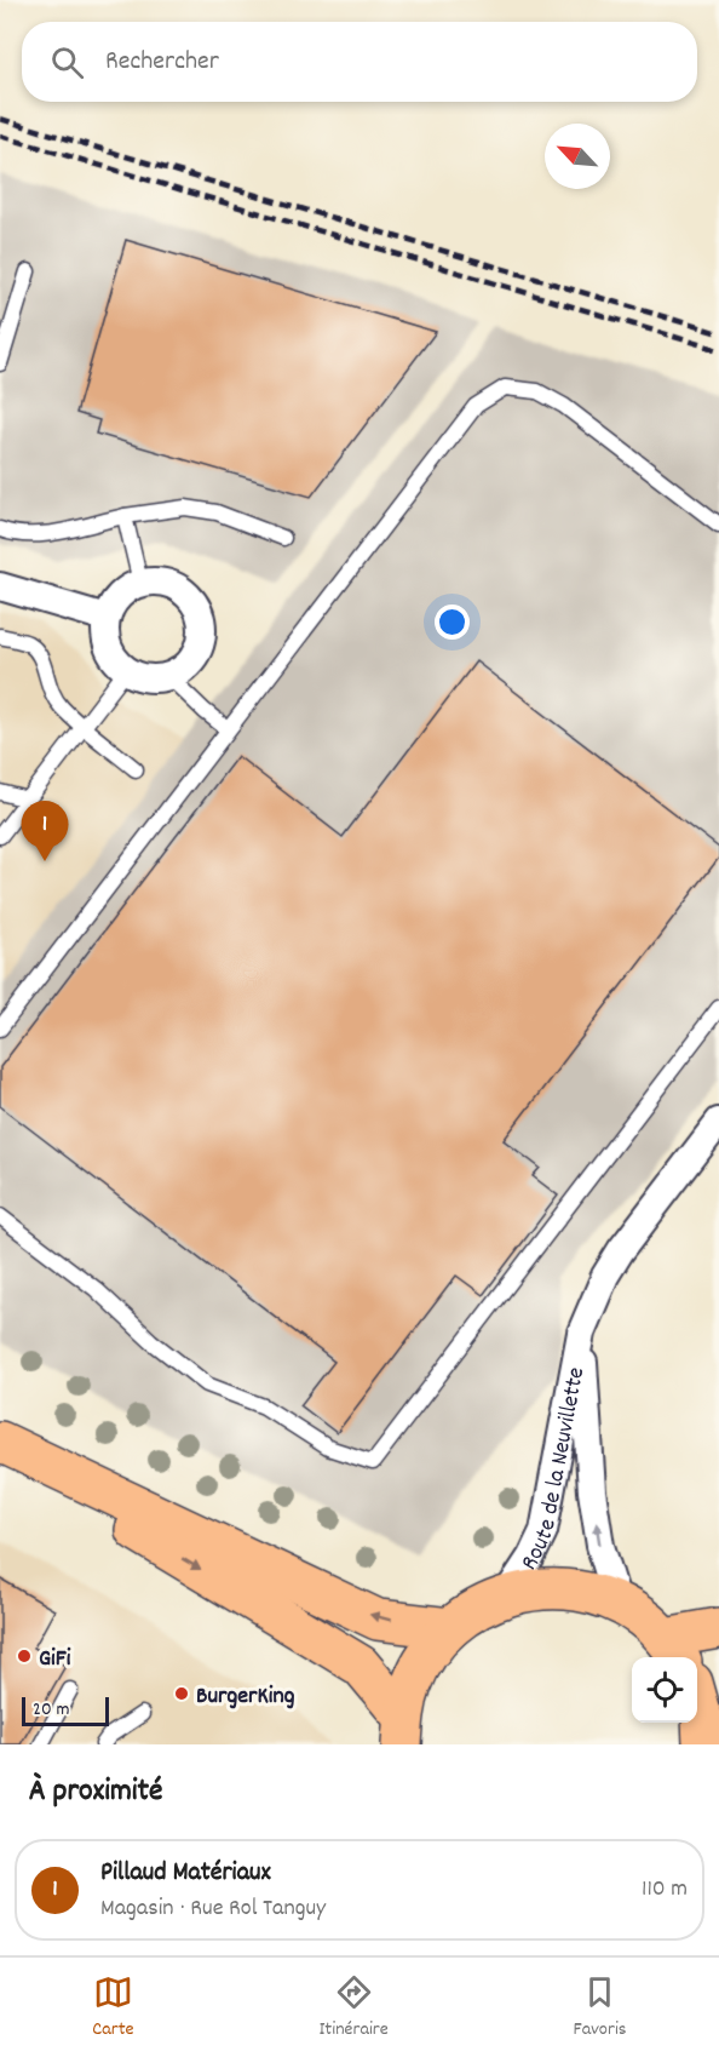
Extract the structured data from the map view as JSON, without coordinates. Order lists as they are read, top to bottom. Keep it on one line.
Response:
{"streets":{"street":["Route de la Neuvillette"]},"places":["GiFi","BurgerKing"],"scale_bar":"20 m","north":"top left","page":{"search":"Rechercher","pins":"1","scale":"20 m","heading":"À proximité","list":[{"mark":"1","name":"Pillaud Matériaux","note":"Magasin · Rue Rol Tanguy","value":"110 m"}],"nav":["Carte","Itinéraire","Favoris"]}}
